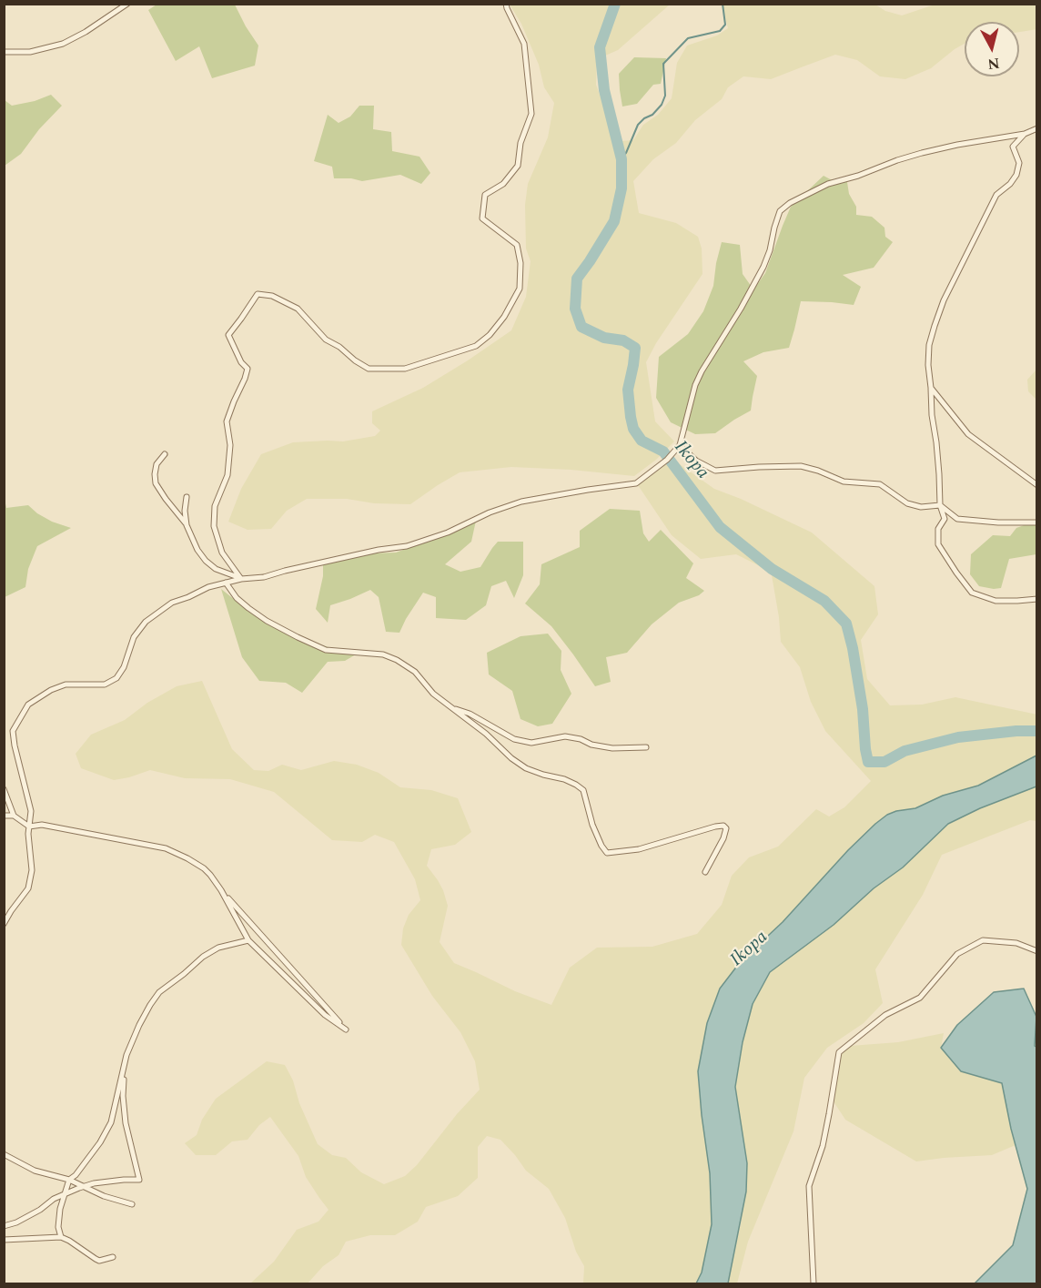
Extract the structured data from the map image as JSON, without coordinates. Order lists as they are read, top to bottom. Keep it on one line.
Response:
{"water":["Ikopa"],"north":"bottom"}
